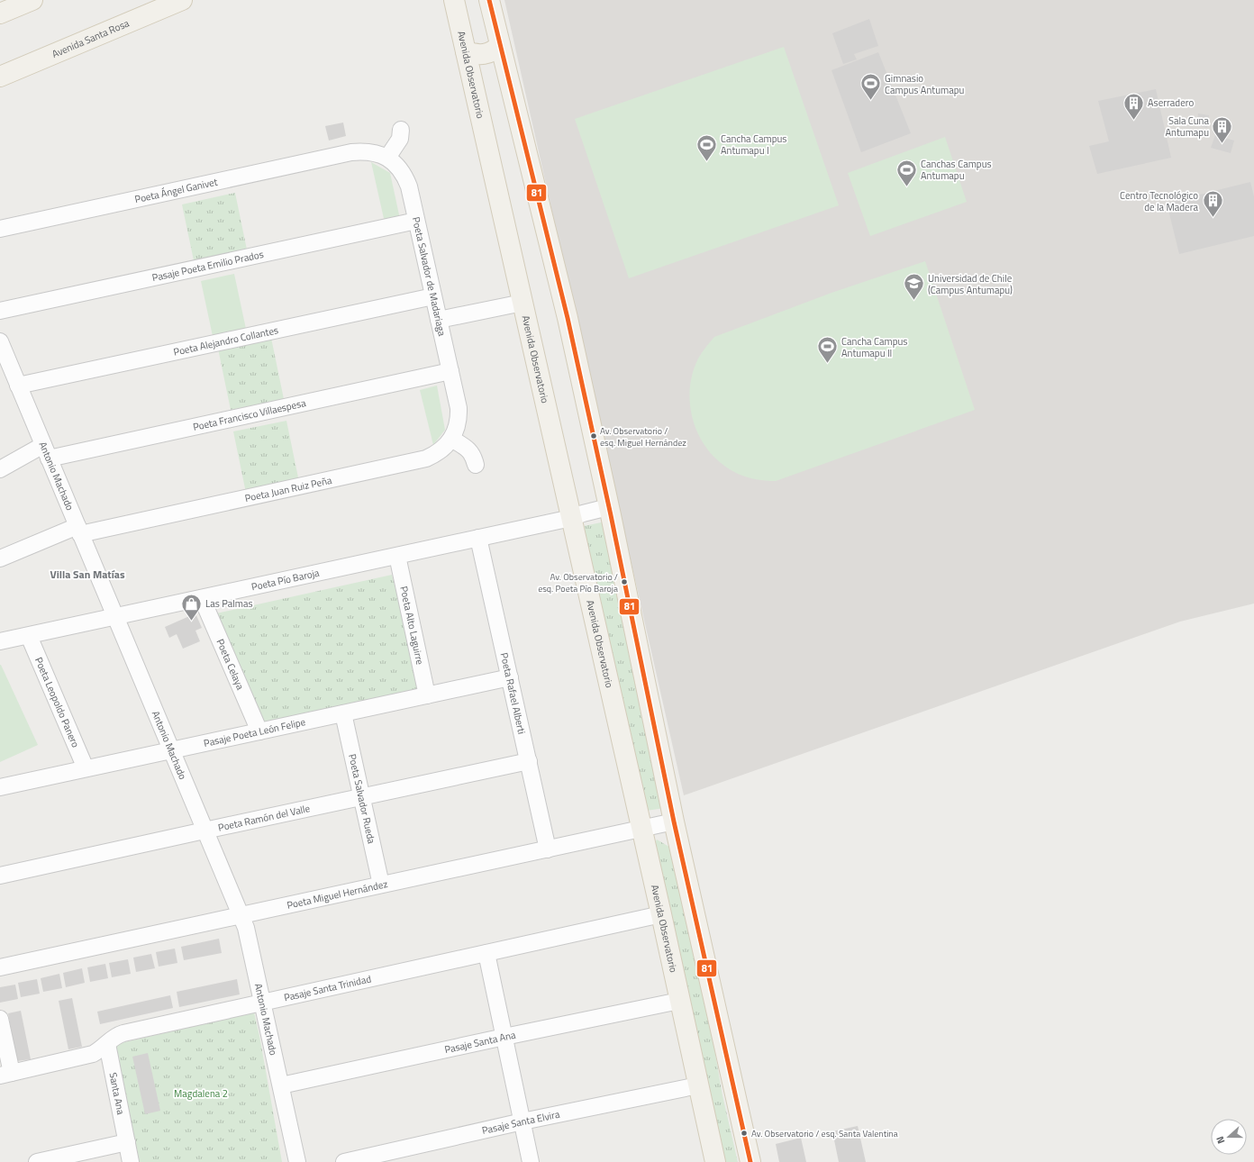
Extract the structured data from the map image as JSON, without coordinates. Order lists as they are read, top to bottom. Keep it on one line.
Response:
{"streets":{"main road":["Avenida Santa Rosa","Avenida Observatorio"],"street":["Poeta Ángel Ganivet","Pasaje Poeta Emilio Prados","Poeta Salvador de Madariaga","Poeta Alejandro Collantes","Poeta Francisco Villaespesa","Antonio Machado","Poeta Juan Ruiz Peña","Poeta Pío Baroja","Poeta Alto Laguirre","Poeta Celaya","Poeta Rafael Alberti","Poeta Leopoldo Panero","Pasaje Poeta León Felipe","Poeta Salvador Rueda","Poeta Ramón del Valle","Poeta Miguel Hernández","Pasaje Santa Trinidad","Pasaje Santa Ana","Santa Ana","Pasaje Santa Elvira"]},"crossings":[["Avenida Observatorio","Poeta Pío Baroja"],["Avenida Observatorio","Poeta Miguel Hernández"],["Avenida Observatorio","Pasaje Santa Trinidad"],["Avenida Observatorio","Pasaje Santa Ana"],["Avenida Observatorio","Pasaje Santa Elvira"],["Poeta Ángel Ganivet","Poeta Salvador de Madariaga"],["Pasaje Poeta Emilio Prados","Poeta Salvador de Madariaga"],["Poeta Salvador de Madariaga","Poeta Alejandro Collantes"],["Poeta Salvador de Madariaga","Poeta Francisco Villaespesa"],["Poeta Salvador de Madariaga","Poeta Juan Ruiz Peña"],["Poeta Alejandro Collantes","Antonio Machado"],["Poeta Francisco Villaespesa","Antonio Machado"],["Antonio Machado","Poeta Juan Ruiz Peña"],["Antonio Machado","Poeta Pío Baroja"],["Antonio Machado","Pasaje Poeta León Felipe"],["Antonio Machado","Poeta Ramón del Valle"],["Antonio Machado","Poeta Miguel Hernández"],["Antonio Machado","Pasaje Santa Trinidad"],["Antonio Machado","Pasaje Santa Ana"],["Poeta Pío Baroja","Poeta Alto Laguirre"],["Poeta Pío Baroja","Poeta Celaya"],["Poeta Pío Baroja","Poeta Rafael Alberti"],["Poeta Pío Baroja","Poeta Leopoldo Panero"],["Poeta Alto Laguirre","Pasaje Poeta León Felipe"],["Poeta Celaya","Pasaje Poeta León Felipe"],["Poeta Rafael Alberti","Pasaje Poeta León Felipe"],["Poeta Rafael Alberti","Poeta Ramón del Valle"],["Poeta Rafael Alberti","Poeta Miguel Hernández"],["Poeta Leopoldo Panero","Pasaje Poeta León Felipe"],["Pasaje Poeta León Felipe","Poeta Salvador Rueda"],["Poeta Salvador Rueda","Poeta Ramón del Valle"],["Poeta Salvador Rueda","Poeta Miguel Hernández"],["Pasaje Santa Trinidad","Santa Ana"]],"districts":["Villa San Matías"],"parks":["Magdalena 2"],"places":{"sports":["Gimnasio Campus Antumapu","Cancha Campus Antumapu I","Canchas Campus Antumapu","Cancha Campus Antumapu II"],"building":["Aserradero","Sala Cuna Antumapu","Centro Tecnológico de la Madera"],"school or university":["Universidad de Chile (Campus Antumapu)"],"other":["Av. Observatorio / esq. Miguel Hernández","Av. Observatorio / esq. Poeta Pío Baroja","Av. Observatorio / esq. Santa Valentina"],"shop":["Las Palmas"]},"lines":["transit line 81"],"north":"left"}
